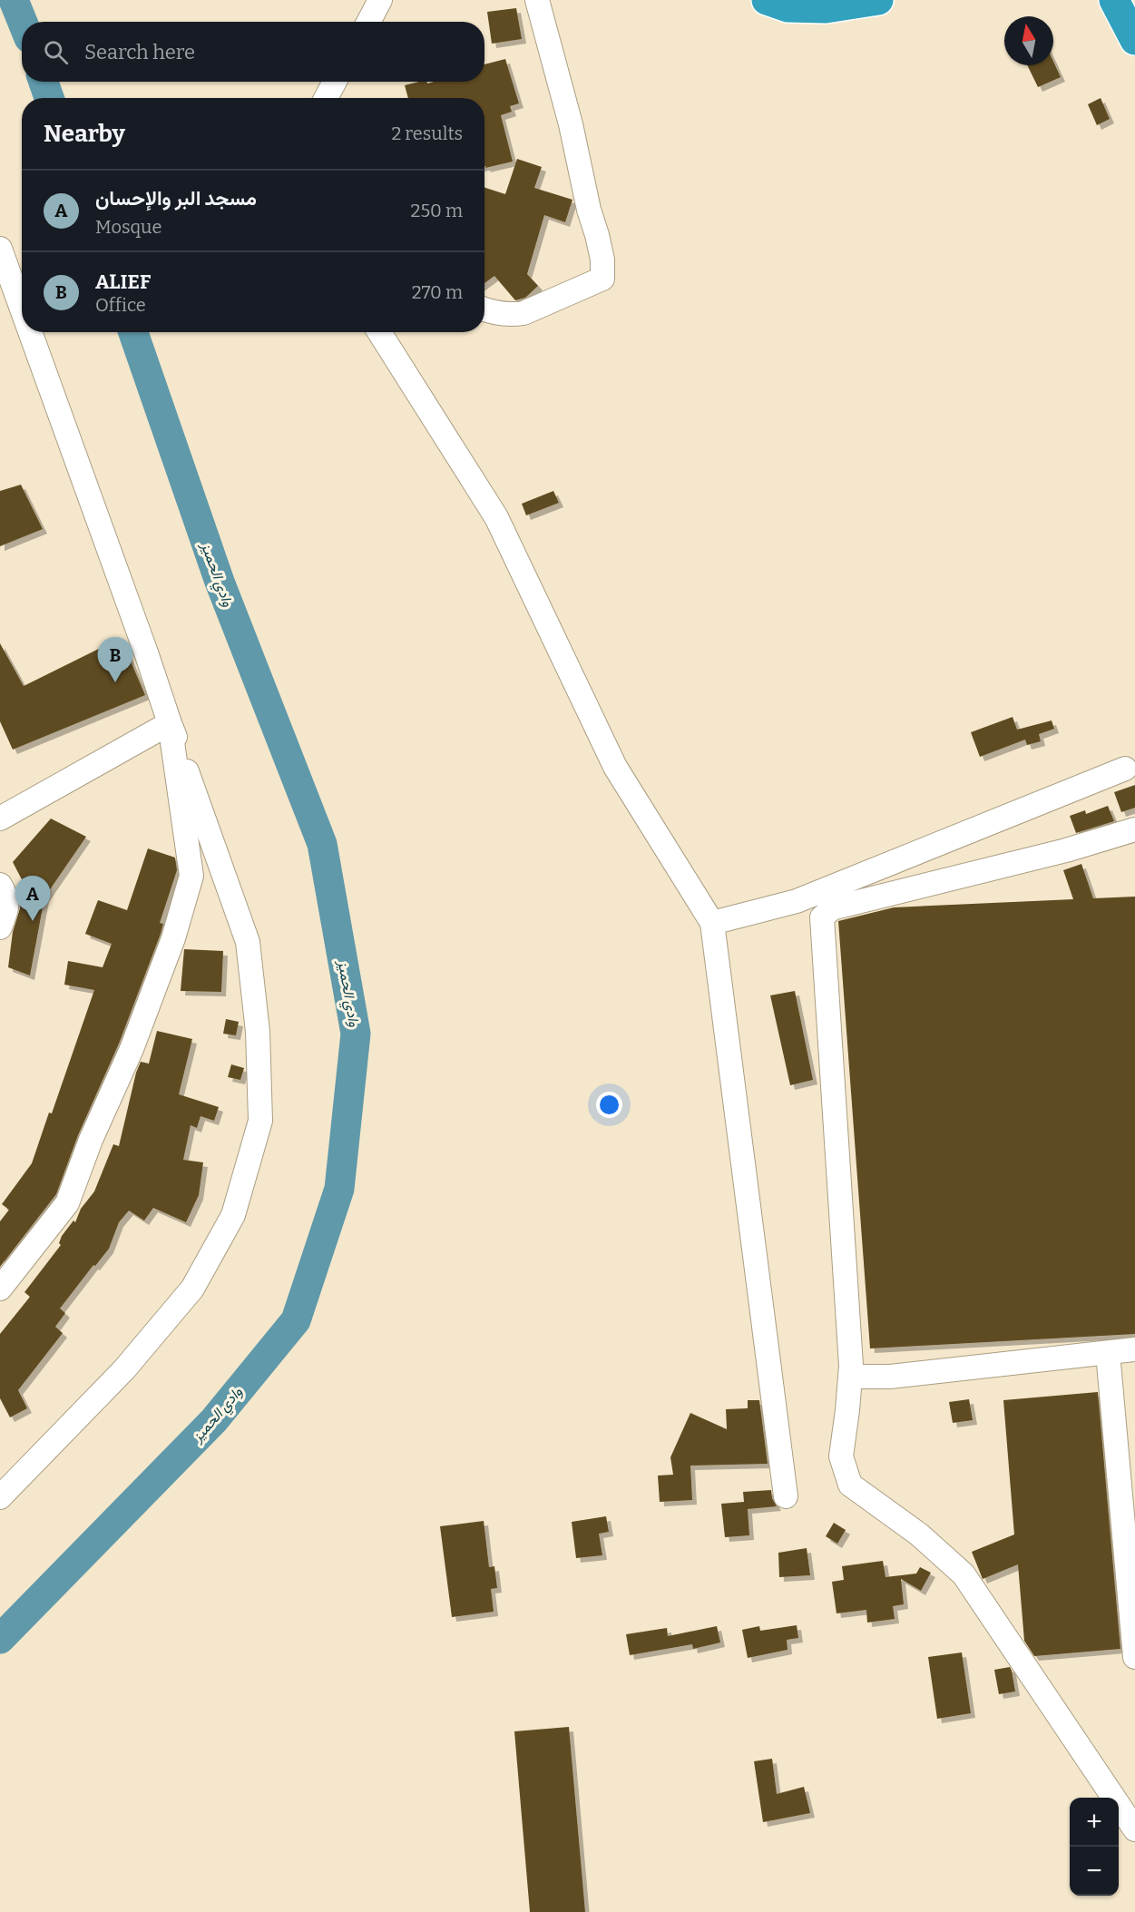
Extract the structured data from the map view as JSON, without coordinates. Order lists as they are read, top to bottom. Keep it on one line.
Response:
{"water":["وادي الحميز"],"north":"top","page":{"search":"Search here","heading":["Nearby","2 results"],"list":[{"mark":"A","name":"مسجد البر والإحسان","note":"Mosque","value":"250 m"},{"mark":"B","name":"ALIEF","note":"Office","value":"270 m"}],"pins":["B","A"],"map_buttons":["+","−"]}}
